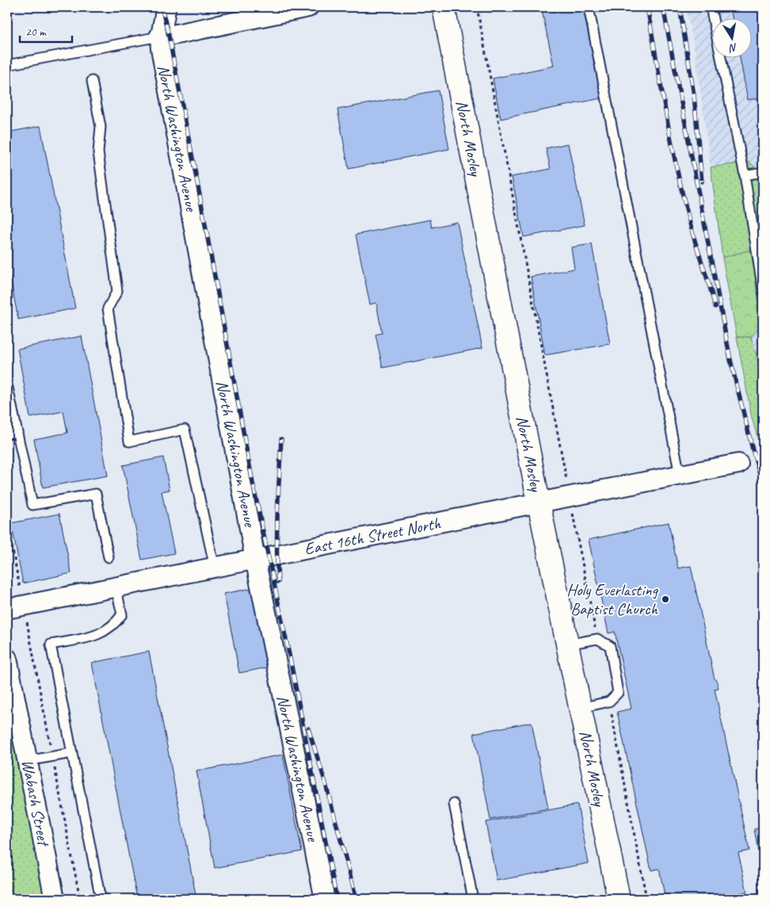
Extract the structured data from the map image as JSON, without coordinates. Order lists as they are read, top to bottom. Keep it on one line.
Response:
{"streets":{"street":["North Washington Avenue","North Mosley","East 16th Street North","Wabash Street"]},"crossings":[["North Washington Avenue","East 16th Street North"],["North Mosley","East 16th Street North"]],"places":["Holy Everlasting Baptist Church"],"scale_bar":"20 m","north":"bottom"}
